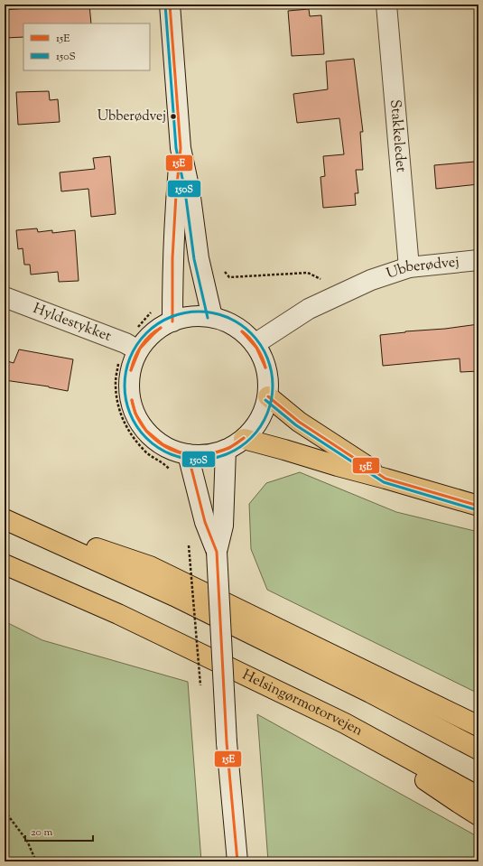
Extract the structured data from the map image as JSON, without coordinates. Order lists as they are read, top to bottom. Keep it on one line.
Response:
{"streets":{"highway":["Helsingørmotorvejen"],"main road":["Stakkeledet","Ubberødvej","Hyldestykket"]},"crossings":[["Stakkeledet","Ubberødvej"]],"places":["Ubberødvej"],"lines":["transit line 15E","transit line 150S"],"legend":["15E","150S"],"scale_bar":"20 m"}
